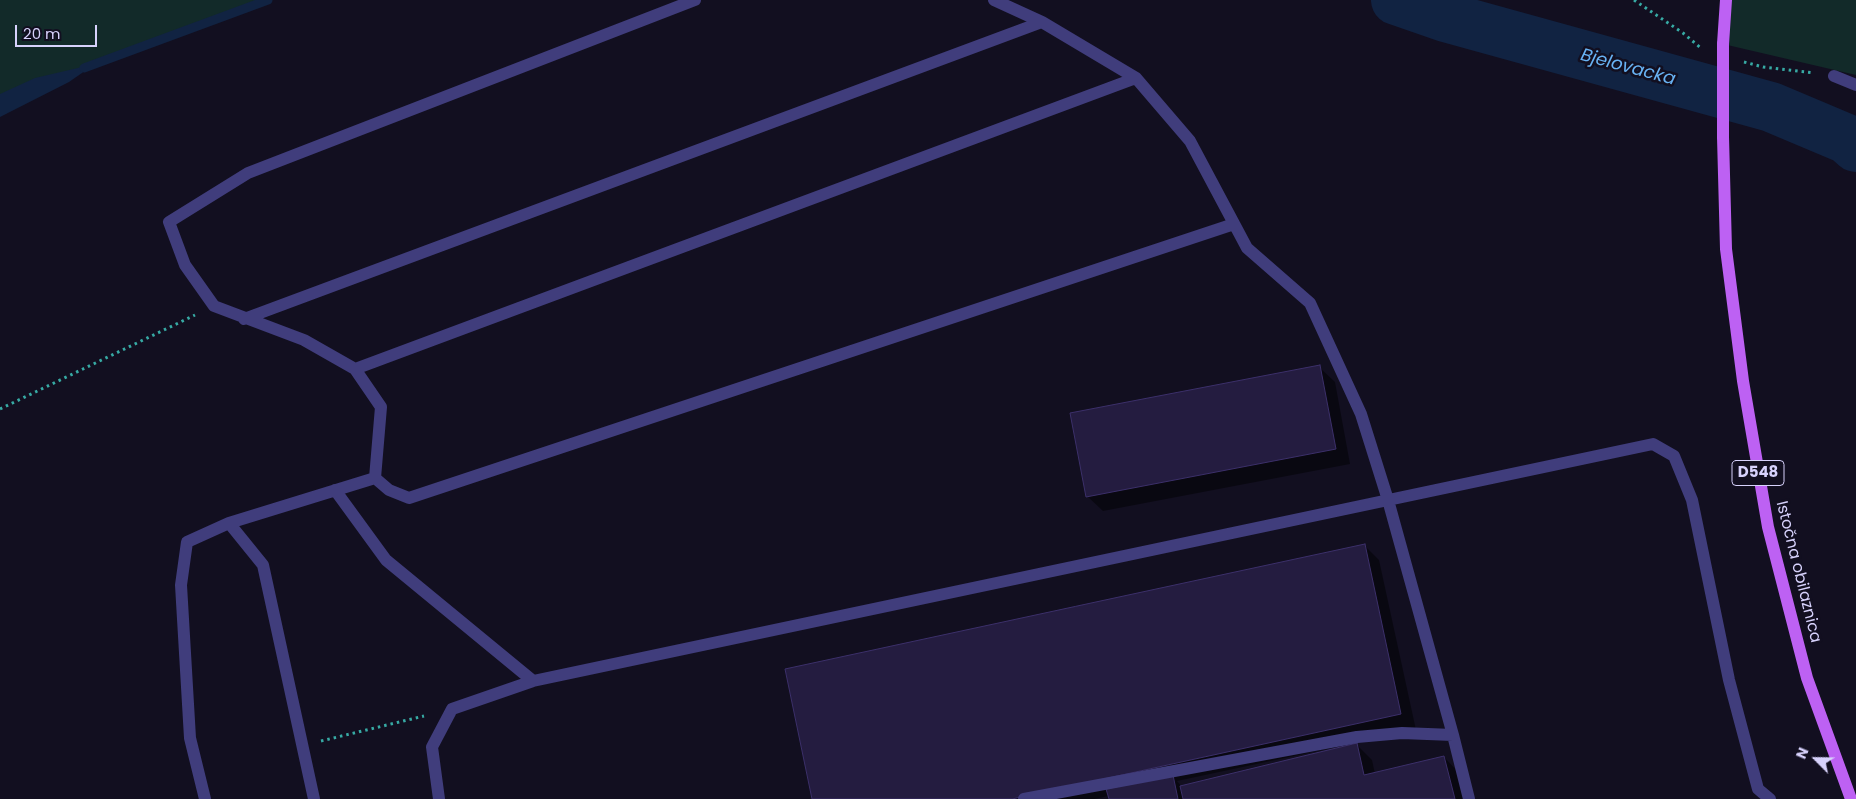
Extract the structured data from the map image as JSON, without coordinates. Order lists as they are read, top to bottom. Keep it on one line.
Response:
{"streets":{"main road":["D548","Istočna obilaznica"]},"water":["Bjelovacka"],"scale_bar":"20 m","north":"top left"}
